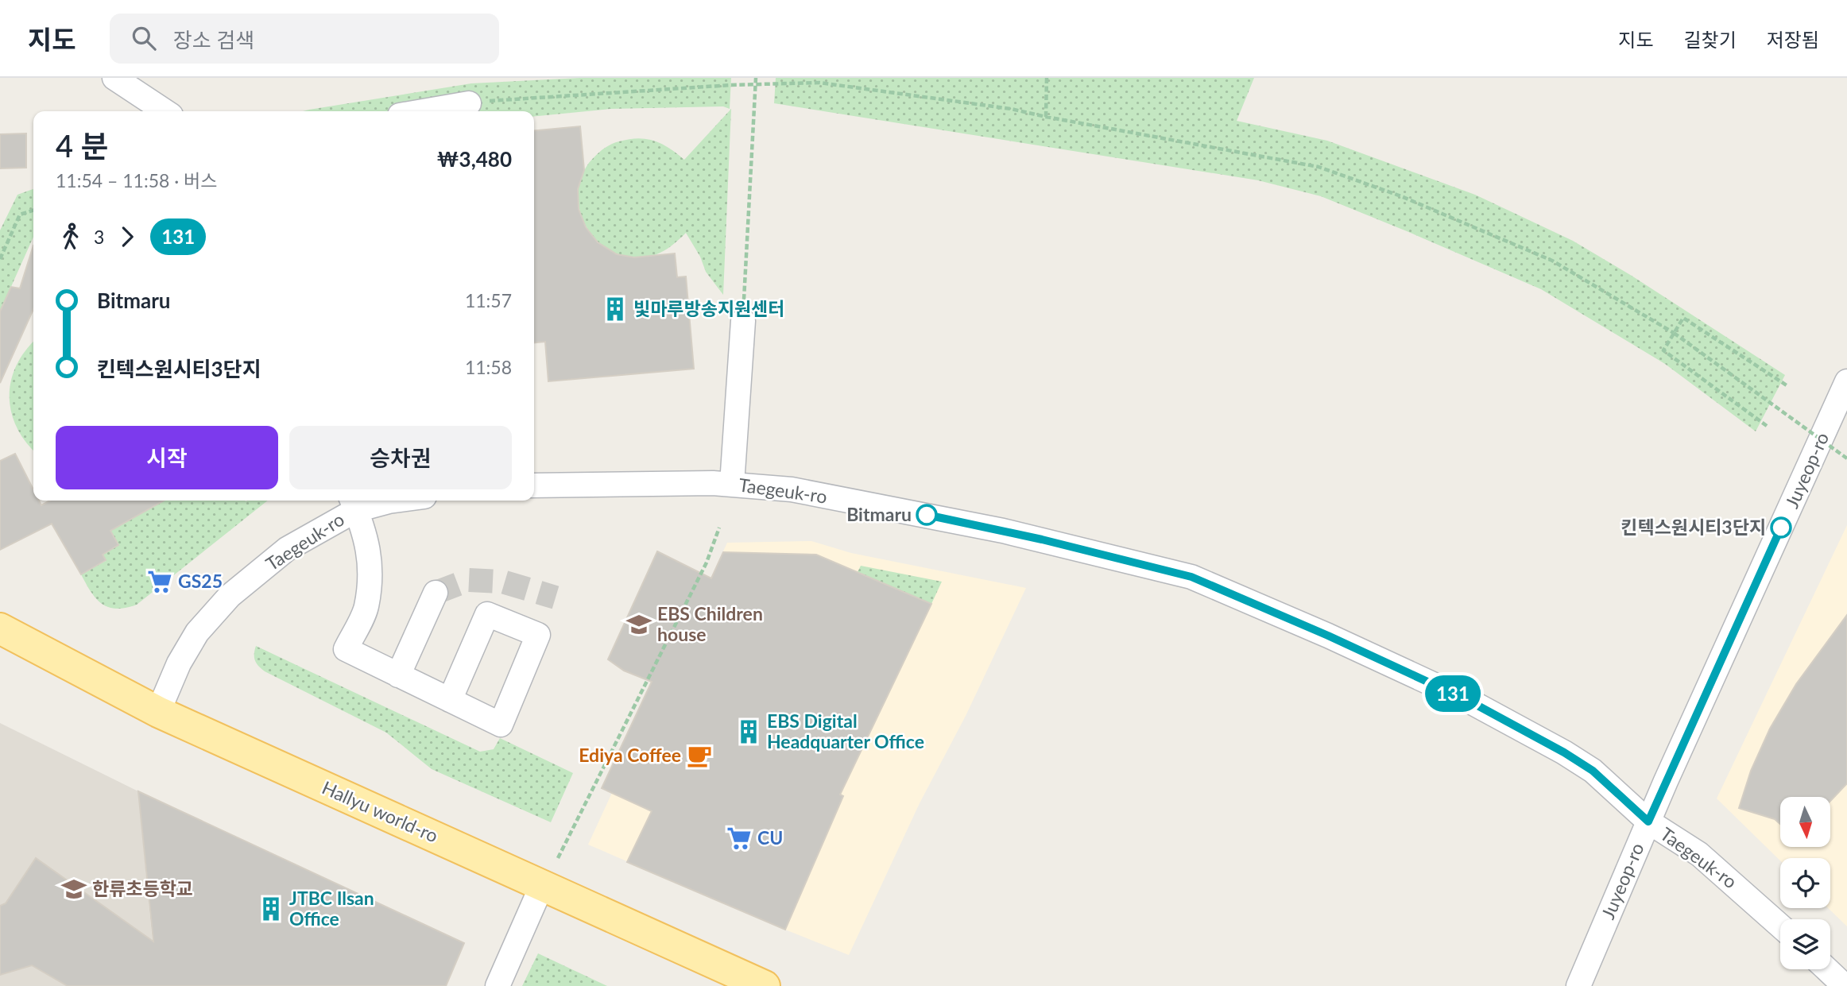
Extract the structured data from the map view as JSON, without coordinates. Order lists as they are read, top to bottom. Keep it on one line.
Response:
{"streets":{"main road":["Hallyu world-ro"],"street":["Juyeop-ro","Taegeuk-ro"]},"crossings":[["Juyeop-ro","Taegeuk-ro"],["Taegeuk-ro","Hallyu world-ro"]],"places":{"building":["빛마루방송지원센터","EBS Digital Headquarter Office","JTBC Ilsan Office"],"other":["Bitmaru","킨텍스원시티3단지"],"supermarket":["GS25","CU"],"school or university":["EBS Children house","한류초등학교"],"cafe":["Ediya Coffee"]},"lines":["bus line 131"],"north":"bottom","page":{"header":"지도","search":"장소 검색","nav":["지도","길찾기","저장됨"],"on_map":"131","heading":["4 분","11:54 – 11:58 · 버스","₩3,480"],"legs":["3","131"],"list":[{"name":"Bitmaru","value":"11:57"},{"name":"킨텍스원시티3단지","value":"11:58"}],"buttons":["시작","승차권"]}}
